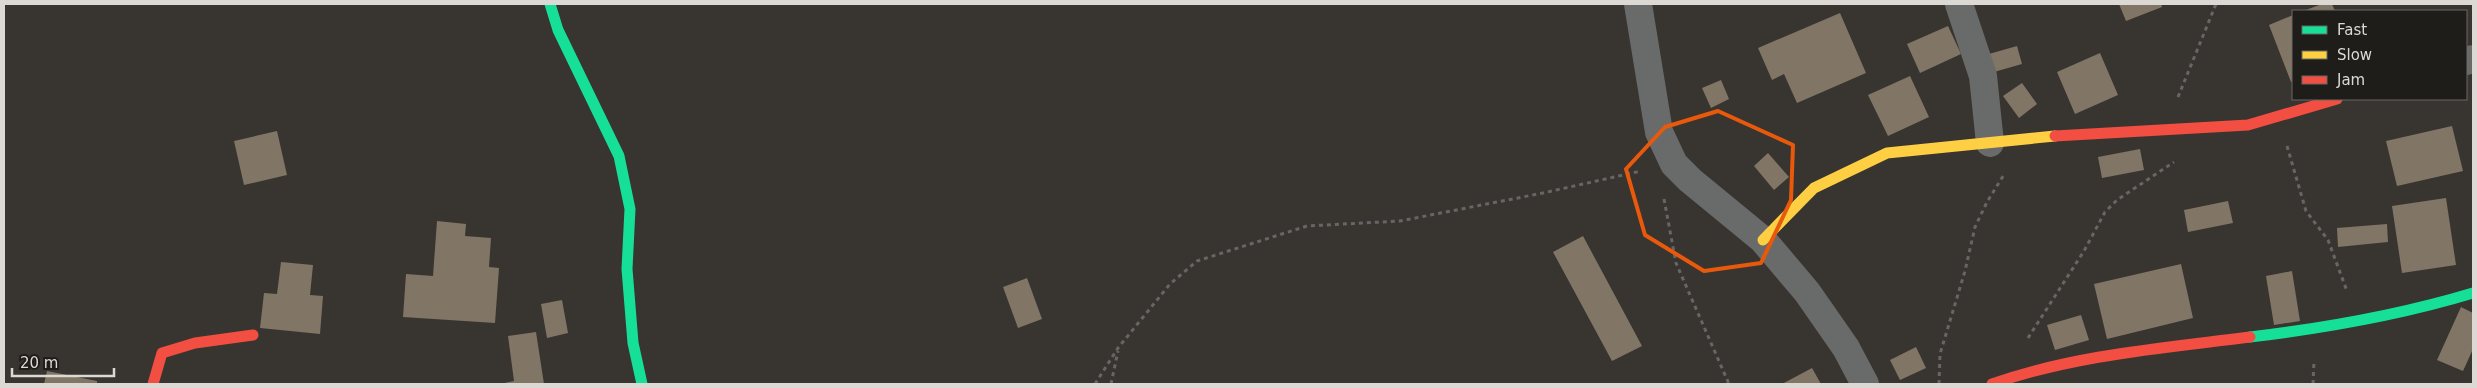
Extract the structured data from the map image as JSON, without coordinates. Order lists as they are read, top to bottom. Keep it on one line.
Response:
{"legend":["Fast","Slow","Jam"],"scale_bar":"20 m"}
